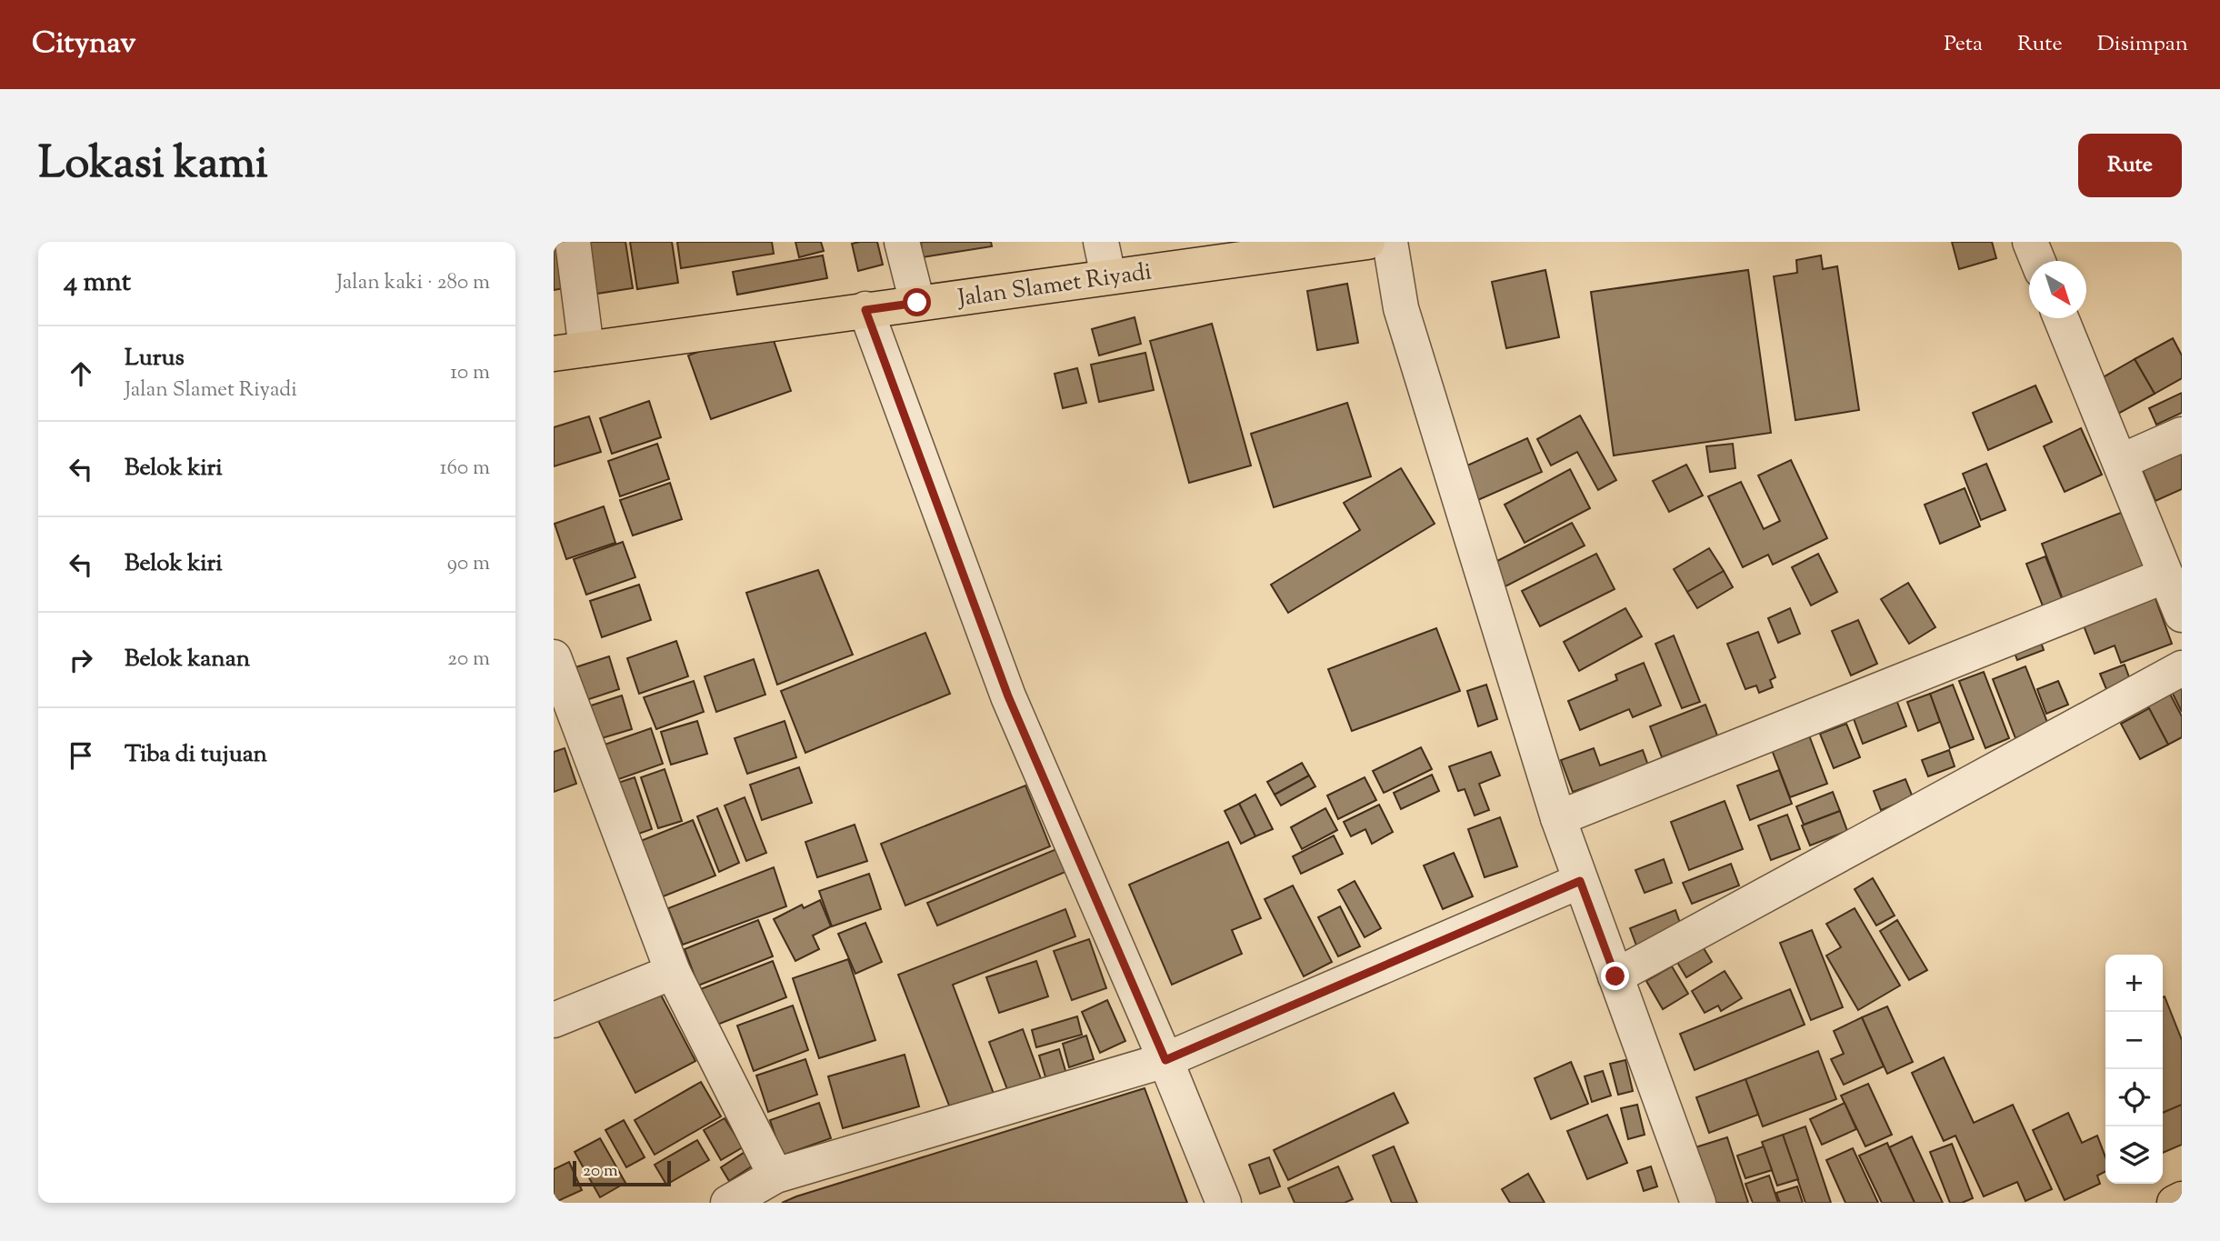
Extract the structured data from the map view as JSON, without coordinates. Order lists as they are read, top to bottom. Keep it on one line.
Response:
{"streets":{"main road":["Jalan Slamet Riyadi"]},"scale_bar":"20 m","north":"bottom right","page":{"header":"Citynav","nav":["Peta","Rute","Disimpan"],"title":"Lokasi kami","buttons":"Rute","heading":["4 mnt","Jalan kaki · 280 m"],"list":[["Lurus","Jalan Slamet Riyadi","10 m"],["Belok kiri","160 m"],["Belok kiri","90 m"],["Belok kanan","20 m"],"Tiba di tujuan"],"map_buttons":["+","−"],"scale":"20 m"}}
